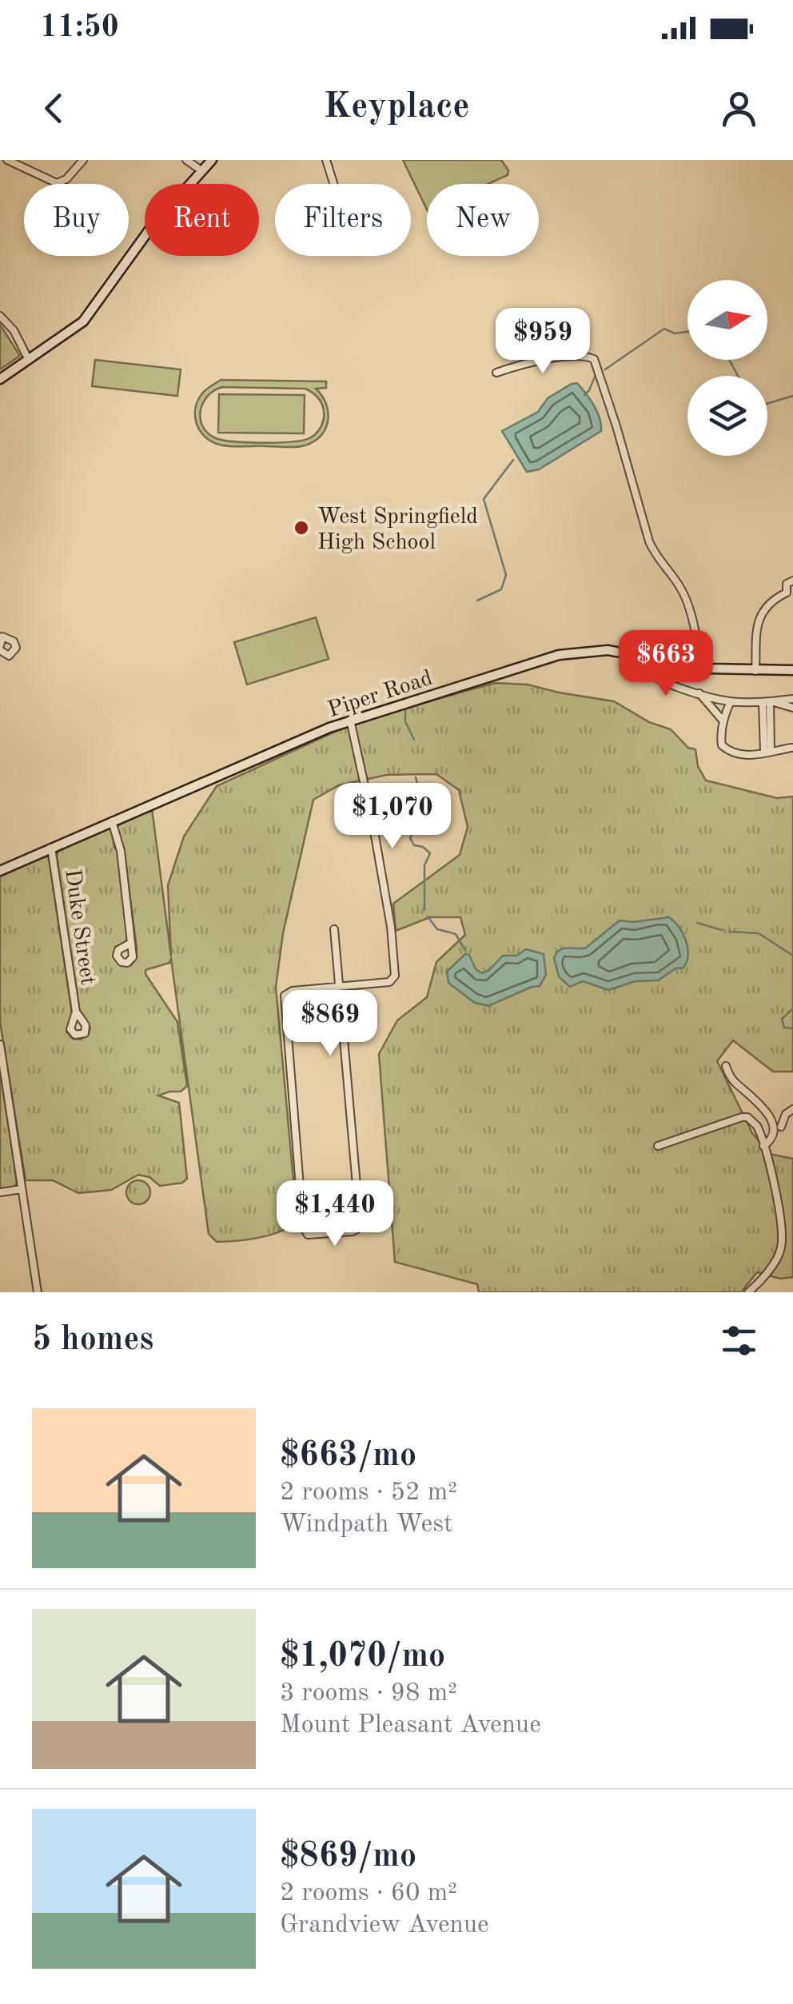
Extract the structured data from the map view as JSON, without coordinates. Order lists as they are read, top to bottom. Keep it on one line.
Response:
{"streets":{"main road":["Piper Road"],"street":["Duke Street"]},"crossings":[["Piper Road","Duke Street"]],"places":["West Springfield High School"],"north":"right","page":{"status":"11:50","header":"Keyplace","chip":["Buy","Rent","Filters","New"],"price":["$959","$663","$1,070","$869","$1,440"],"heading":"5 homes","list":[{"name":"$663/mo","note":"2 rooms · 52 m² · Windpath West"},{"name":"$1,070/mo","note":"3 rooms · 98 m² · Mount Pleasant Avenue"},{"name":"$869/mo","note":"2 rooms · 60 m² · Grandview Avenue"}]}}
